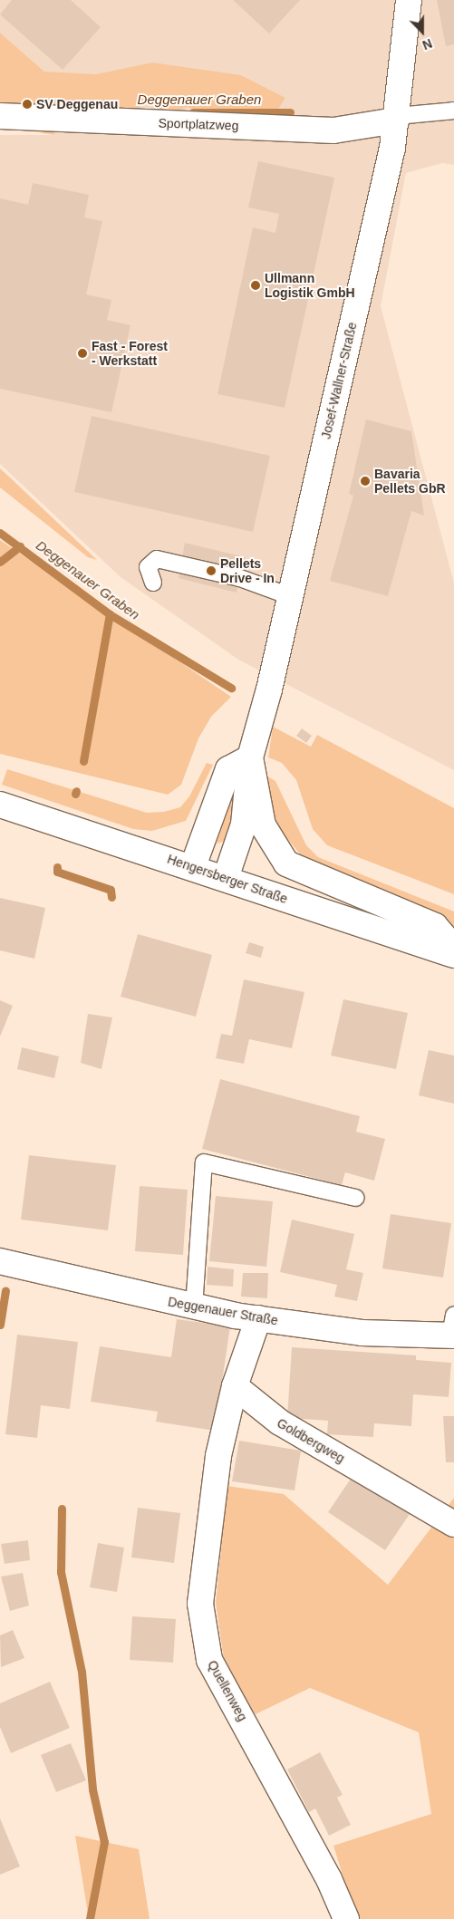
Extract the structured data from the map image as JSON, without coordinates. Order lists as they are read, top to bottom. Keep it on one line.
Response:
{"streets":{"street":["Sportplatzweg","Josef-Wallner-Straße","Hengersberger Straße","Deggenauer Straße","Goldbergweg","Quellenweg"]},"crossings":[["Sportplatzweg","Josef-Wallner-Straße"],["Josef-Wallner-Straße","Hengersberger Straße"],["Goldbergweg","Quellenweg"]],"water":["Deggenauer Graben"],"places":["SV Deggenau","Ullmann Logistik GmbH","Fast - Forest - Werkstatt","Bavaria Pellets GbR","Pellets Drive - In"],"north":"bottom"}
